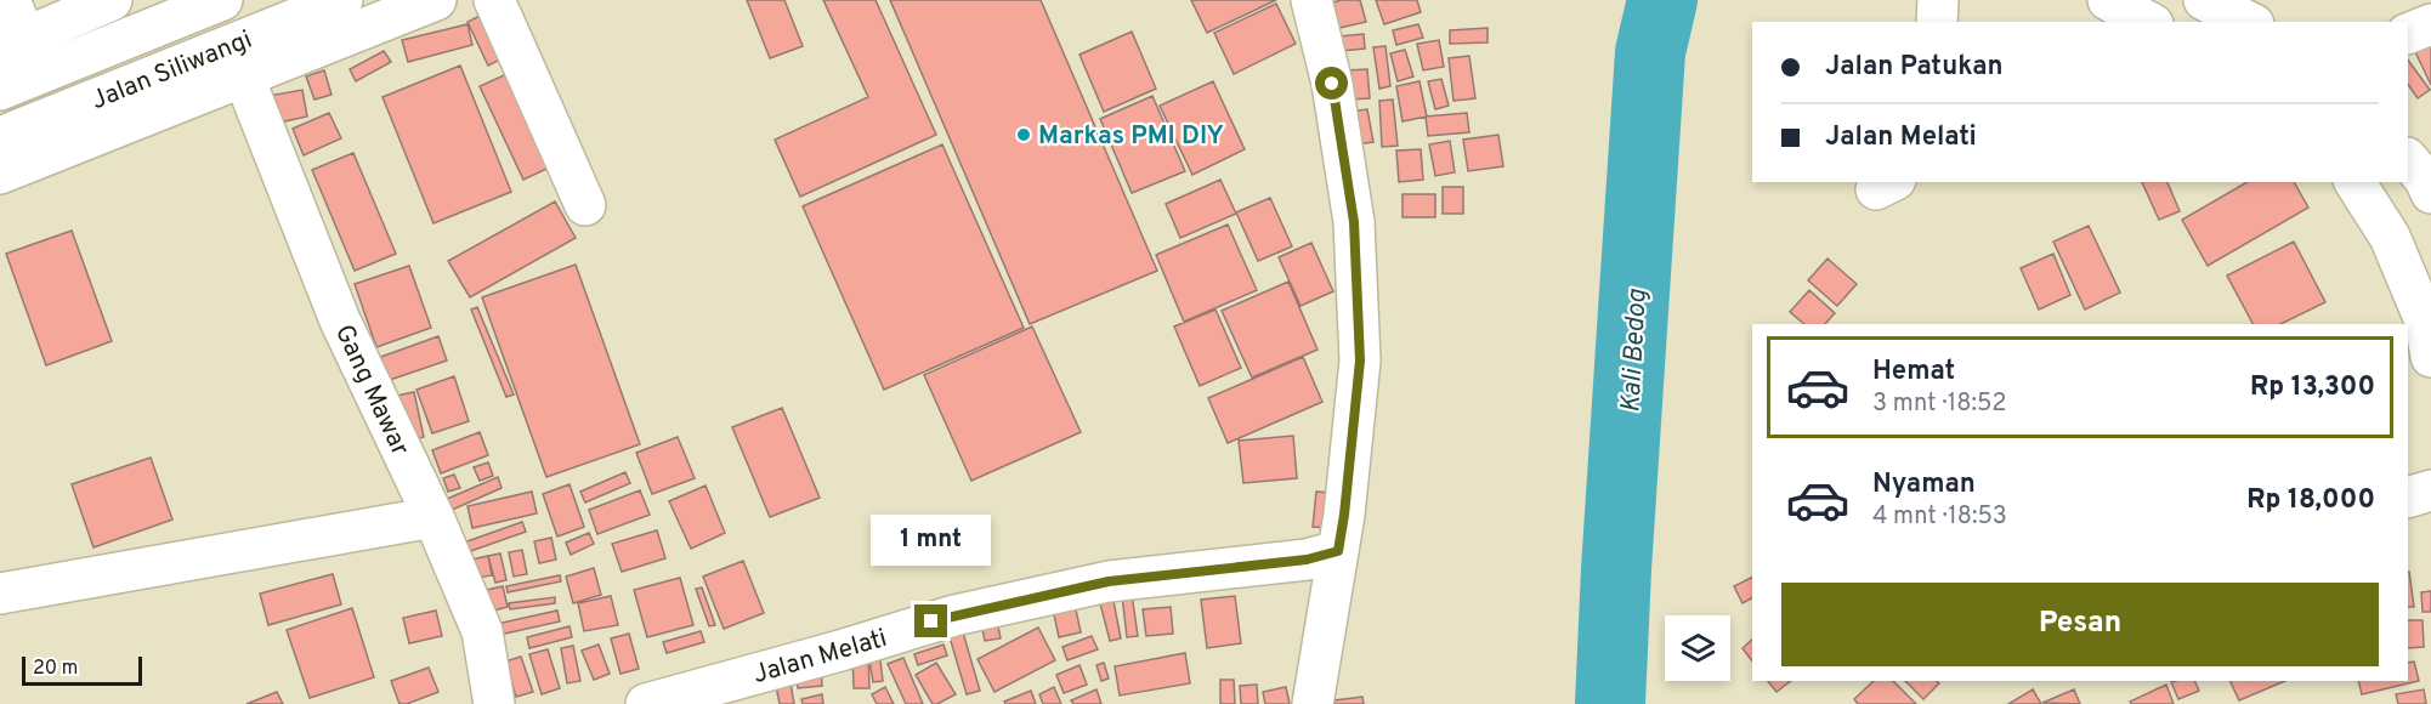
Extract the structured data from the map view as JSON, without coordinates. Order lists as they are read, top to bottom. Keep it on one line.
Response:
{"streets":{"main road":["Jalan Siliwangi","Gang Mawar","Jalan Melati"]},"water":["Kali Bedog"],"places":["Markas PMI DIY"],"scale_bar":"20 m","page":{"banner":["Jalan Patukan","Jalan Melati"],"list":[{"name":"Hemat","note":"3 mnt · 18:52","value":"Rp 13,300"},{"name":"Nyaman","note":"4 mnt · 18:53","value":"Rp 18,000"}],"bubble":"1 mnt","buttons":"Pesan","scale":"20 m"}}
